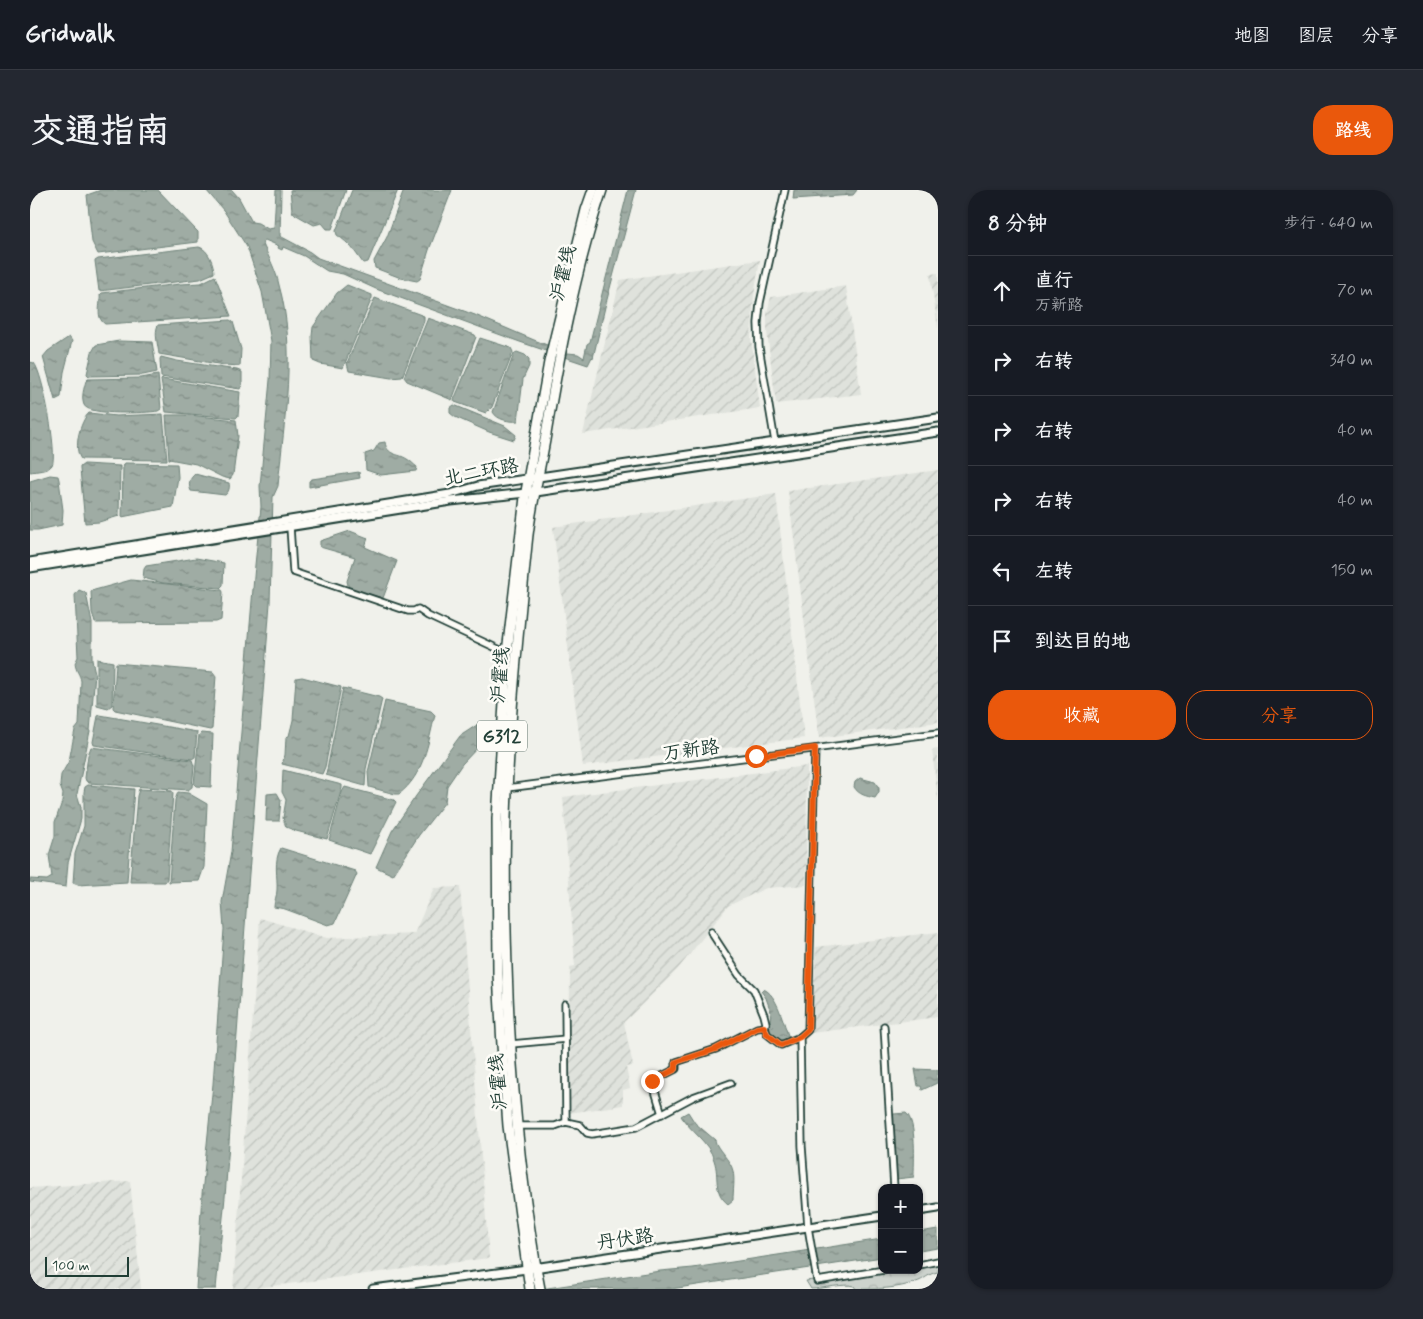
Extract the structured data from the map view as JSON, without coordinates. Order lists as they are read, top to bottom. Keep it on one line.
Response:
{"streets":{"highway":["沪霍线","G312"],"main road":["北二环路","丹伏路"],"street":["万新路"]},"crossings":[["沪霍线","北二环路"],["沪霍线","万新路"],["沪霍线","丹伏路"]],"scale_bar":"100 m","page":{"header":"Gridwalk","nav":["地图","图层","分享"],"buttons":["路线",["收藏","分享"]],"title":"交通指南","heading":["8 分钟","步行 · 640 m"],"list":[["直行","万新路","70 m"],["右转","340 m"],["右转","40 m"],["右转","40 m"],["左转","150 m"],"到达目的地"],"map_buttons":["+","−"],"scale":"100 m"}}
